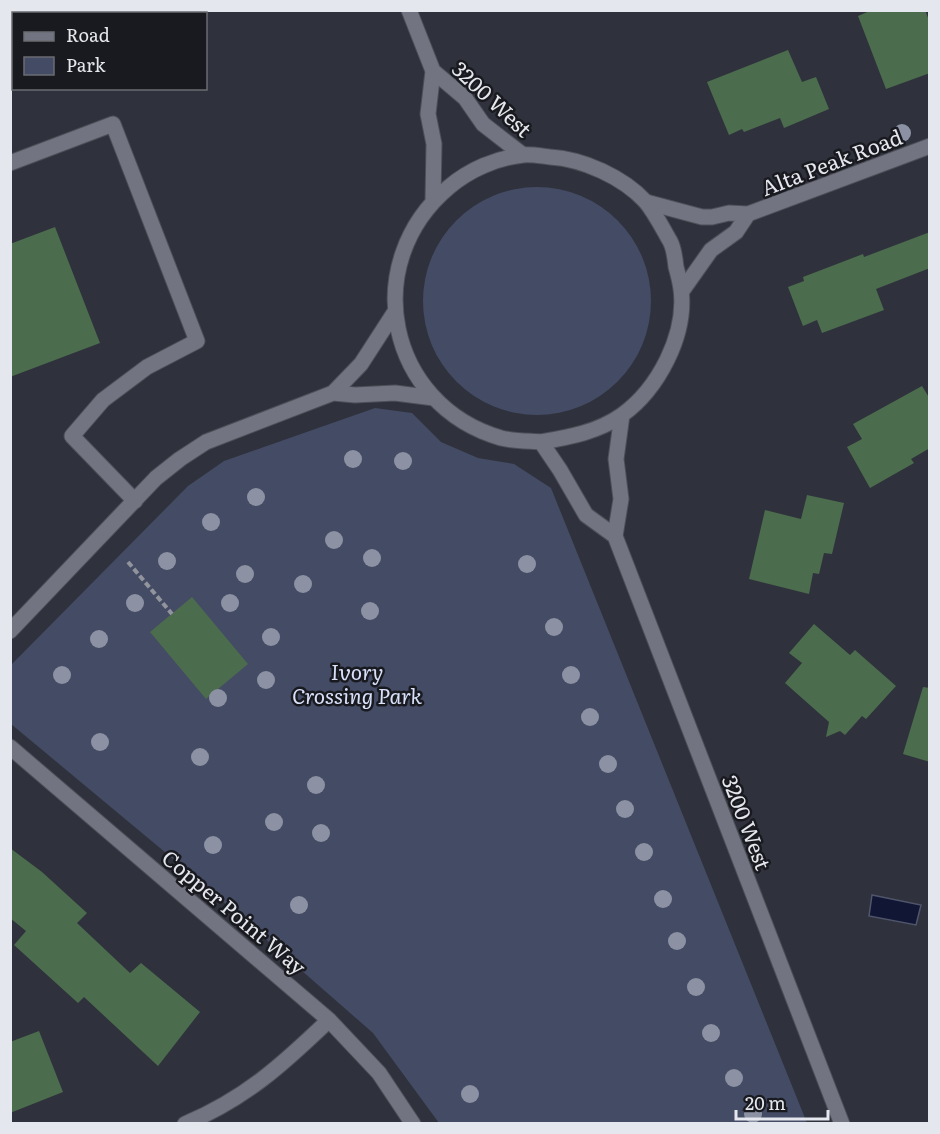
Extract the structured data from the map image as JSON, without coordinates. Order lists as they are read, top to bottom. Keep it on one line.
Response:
{"streets":{"street":["3200 West","Alta Peak Road","Copper Point Way"]},"crossings":[["3200 West","Alta Peak Road"]],"parks":["Ivory Crossing Park"],"legend":["Road","Park"],"scale_bar":"20 m"}
